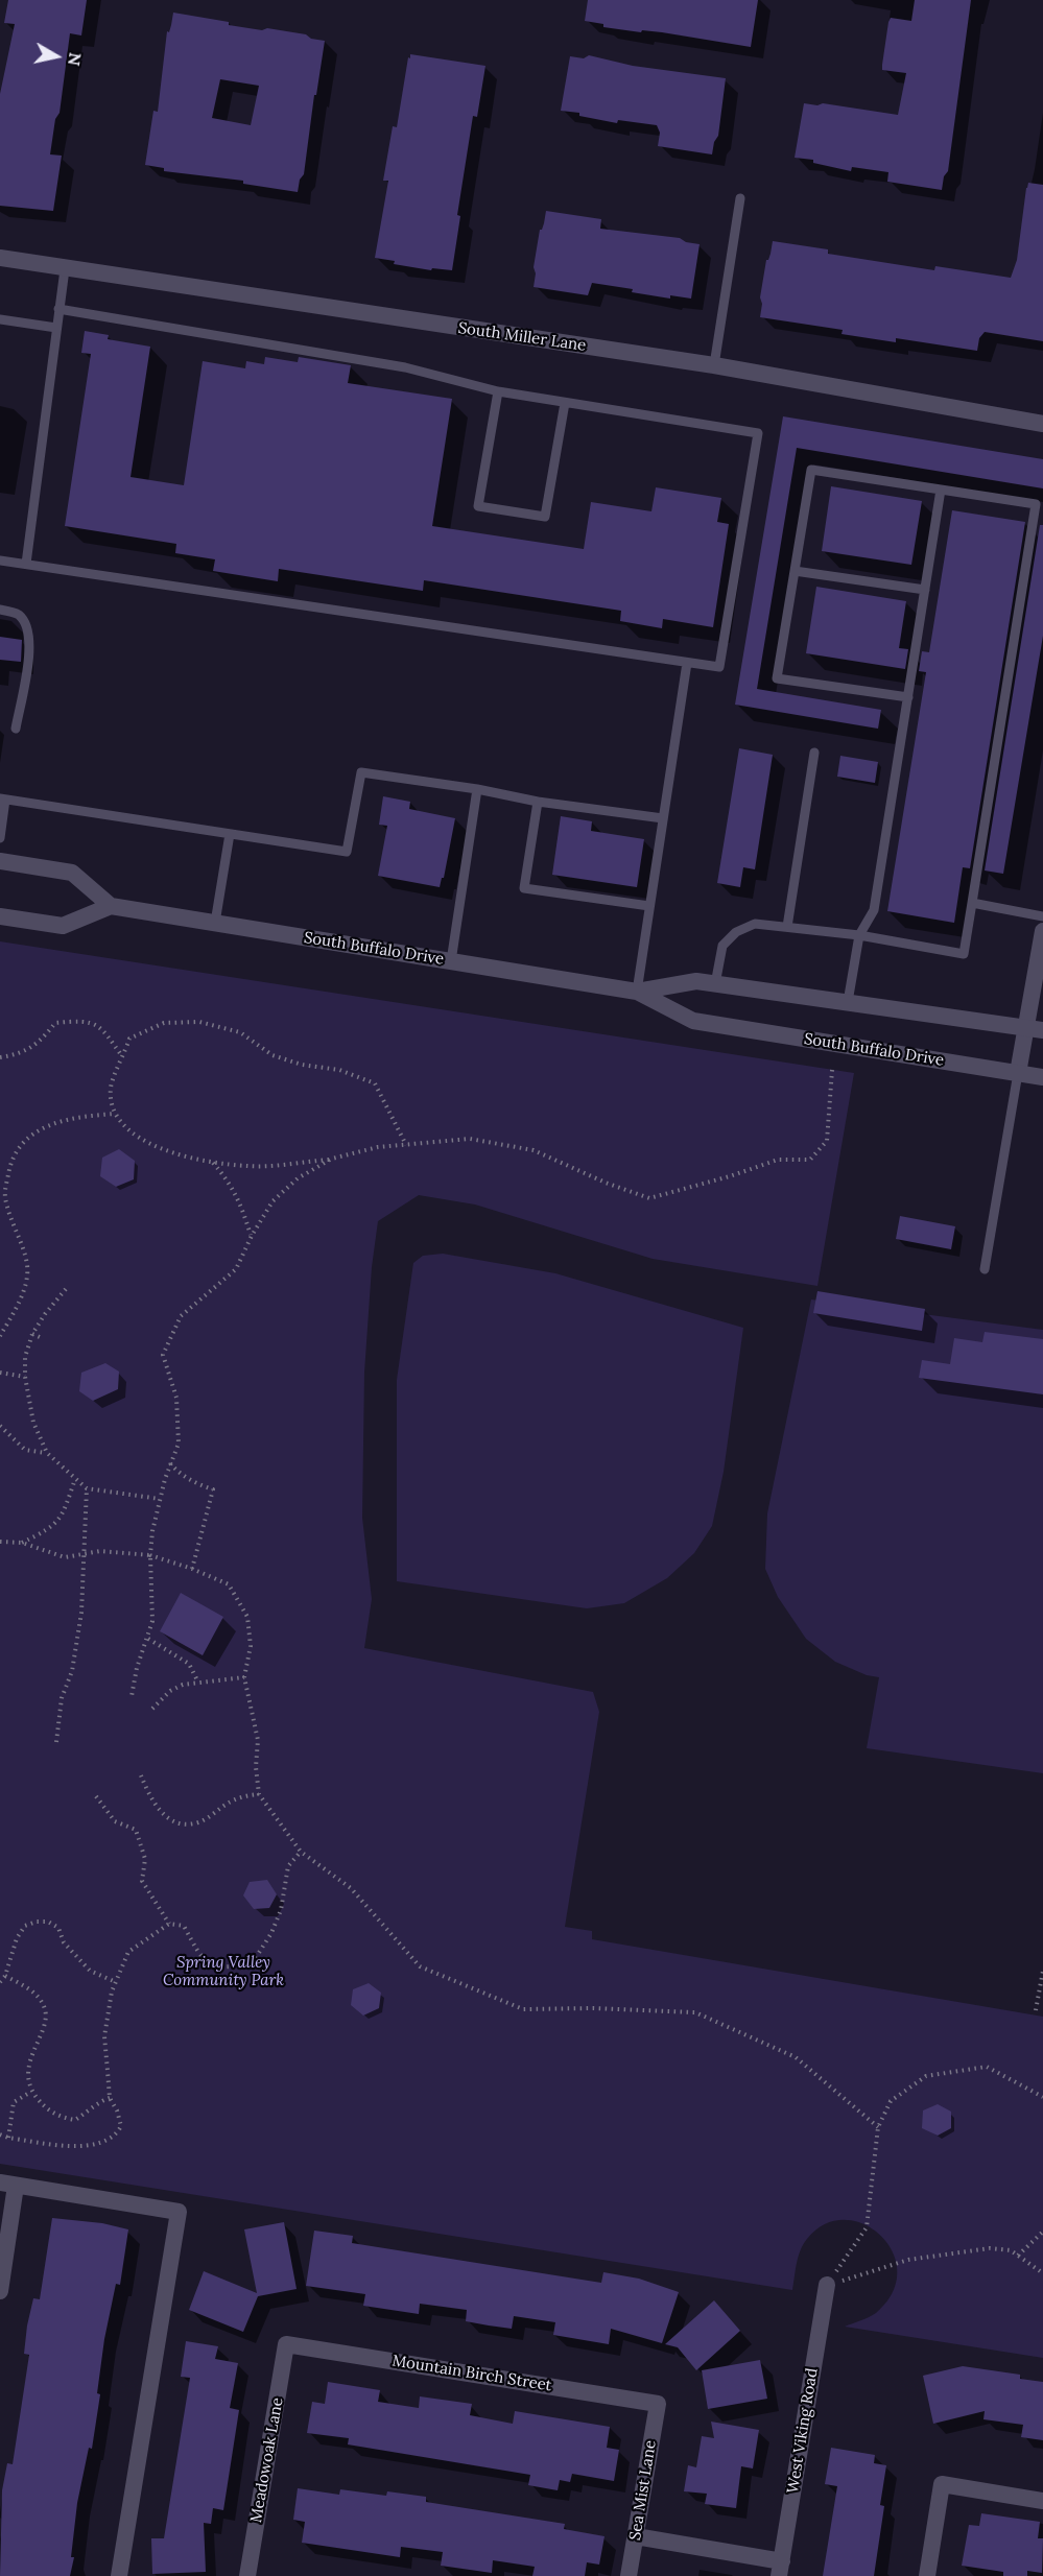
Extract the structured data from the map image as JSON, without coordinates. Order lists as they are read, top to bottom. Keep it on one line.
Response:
{"streets":{"street":["South Miller Lane","South Buffalo Drive","Mountain Birch Street","West Viking Road","Meadowoak Lane","Sea Mist Lane"]},"crossings":[["Mountain Birch Street","Meadowoak Lane"],["Mountain Birch Street","Sea Mist Lane"]],"parks":["Spring Valley Community Park"],"north":"right"}
